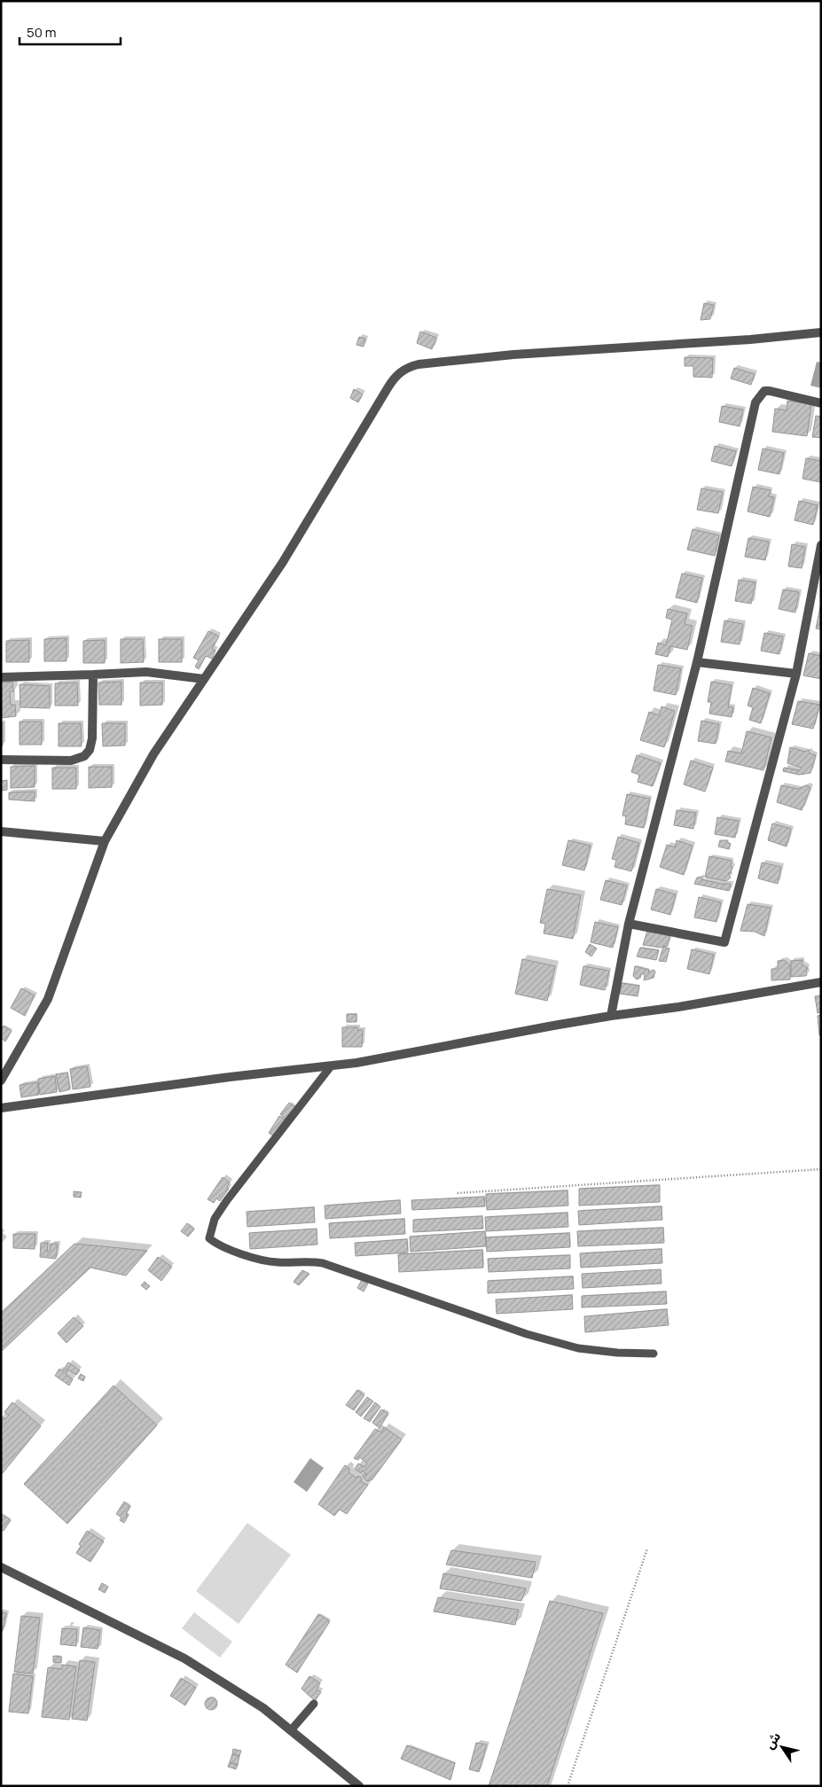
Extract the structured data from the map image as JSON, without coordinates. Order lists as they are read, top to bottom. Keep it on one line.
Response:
{"scale_bar":"50 m","north":"top left"}
